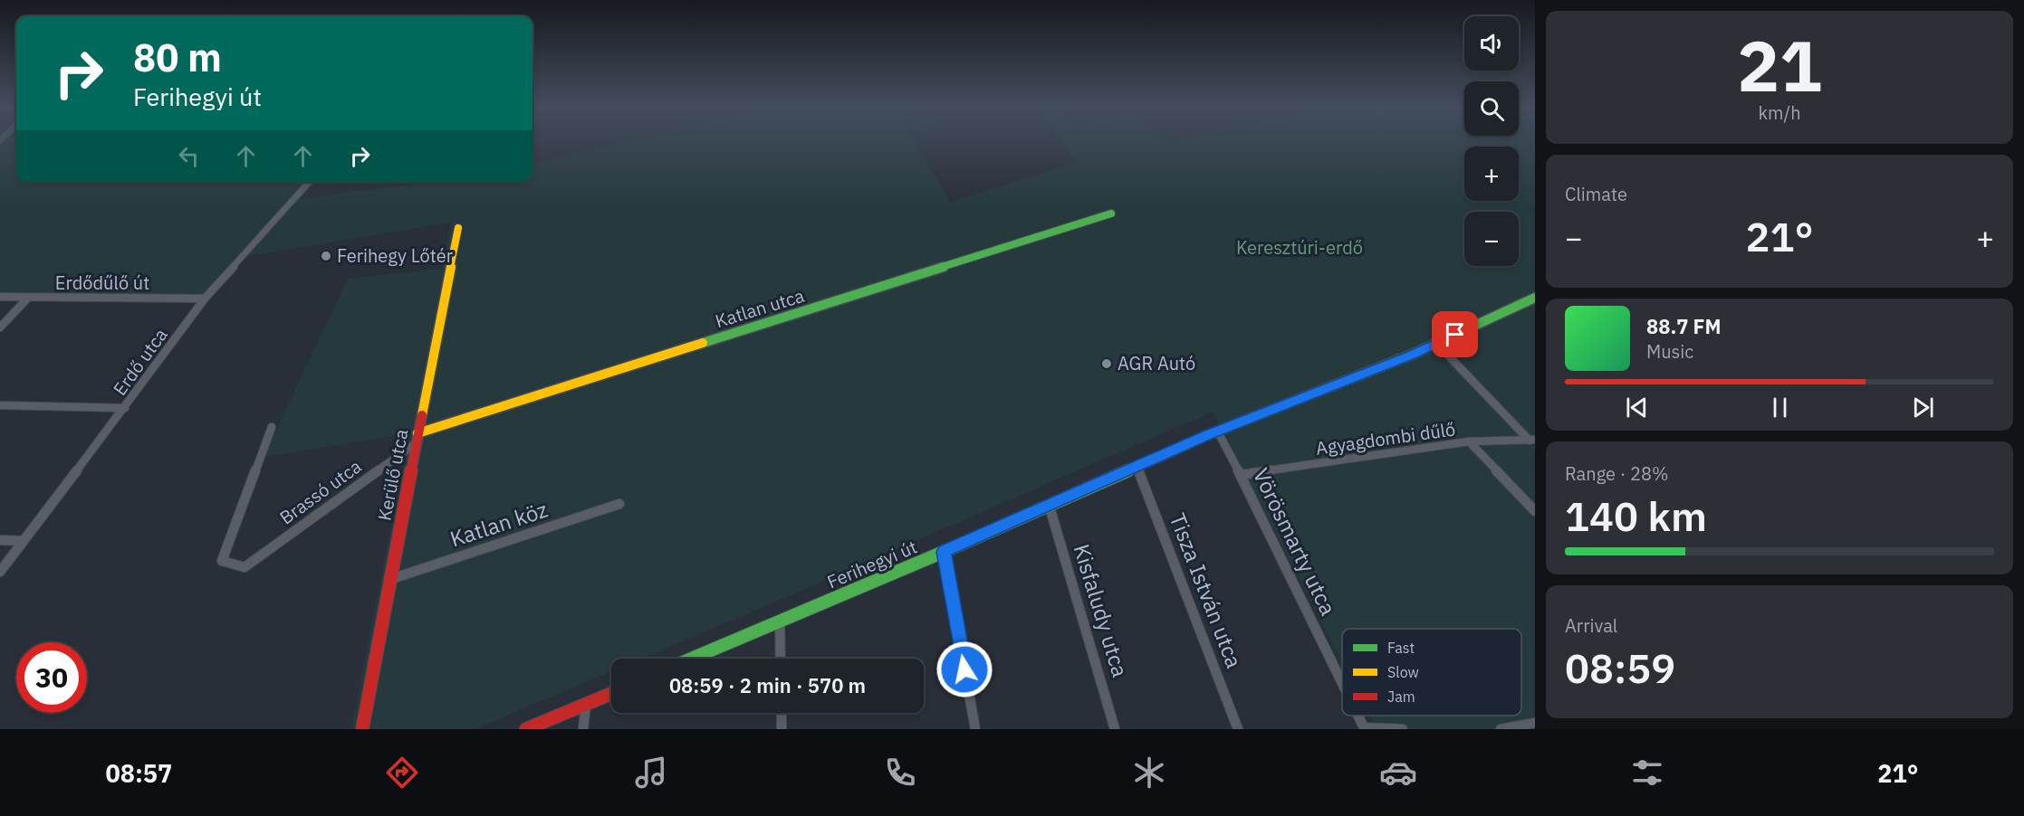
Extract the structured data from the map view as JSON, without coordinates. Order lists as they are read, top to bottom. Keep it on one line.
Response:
{"streets":{"street":["Erdődűlő út","Katlan utca","Erdő utca","Agyagdombi dűlő","Kerülő utca","Brassó utca","Katlan köz","Vörösmarty utca","Ferihegyi út","Tisza István utca","Kisfaludy utca"]},"crossings":[["Erdődűlő út","Erdő utca"],["Katlan utca","Kerülő utca"],["Katlan utca","Brassó utca"],["Agyagdombi dűlő","Vörösmarty utca"],["Kerülő utca","Brassó utca"],["Kerülő utca","Katlan köz"],["Vörösmarty utca","Ferihegyi út"],["Ferihegyi út","Tisza István utca"],["Ferihegyi út","Kisfaludy utca"]],"parks":["Keresztúri-erdő"],"places":["Ferihegy Lőtér","AGR Autó"],"legend":["Fast","Slow","Jam"],"page":{"tile":[["21","km/h"],"Climate",["Range · 28%","140 km"],["Arrival","08:59"]],"map_buttons":["+","−"],"turn":["80 m","Ferihegyi út"],"heat":["−","21°","+"],"song":["88.7 FM","Music"],"limit":"30","trip":"08:59 · 2 min · 570 m","tabs":["08:57","21°"]}}
